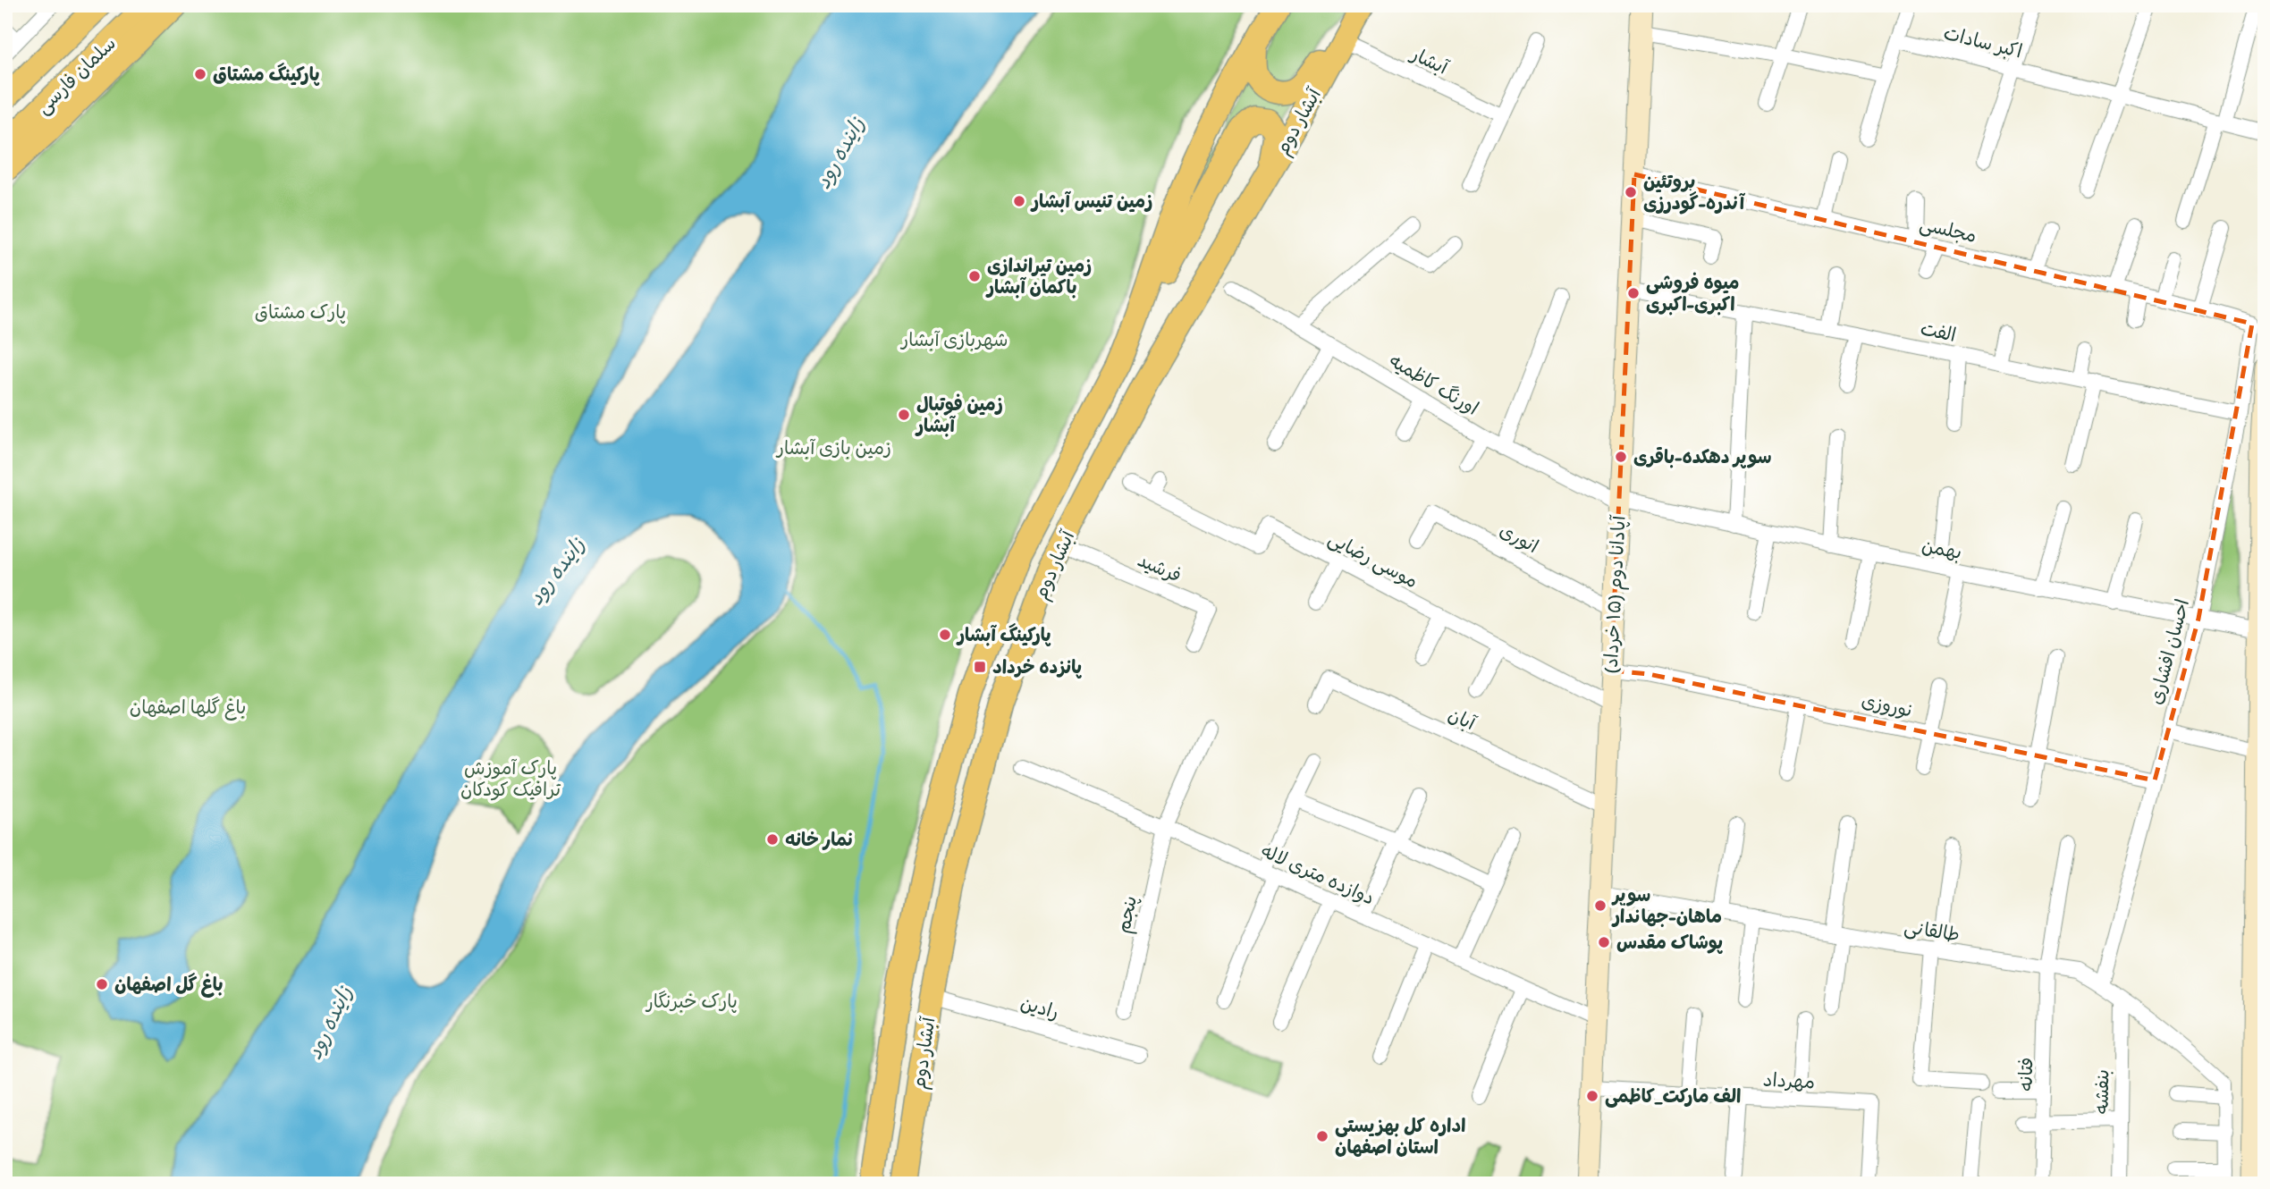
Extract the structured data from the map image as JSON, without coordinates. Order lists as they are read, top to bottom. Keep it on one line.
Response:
{"streets":{"main road":["سلمان فارسی","آبشار دوم","آپادانا دوم (۱۵ خرداد)"],"street":["اکبر سادات","آبشار","مجلسی","الفت","اورنگ کاظمیه","انوری","بهمن","موسی رضایی","فرشید","احسان افشاری","نوروزی","آبان","دوازده متری لاله","پنجم","طالقانی","رادین","فتانه","مهرداد","بنفشه"]},"crossings":[["آبشار","آبشار دوم"],["آبشار دوم","فرشید"],["آبشار دوم","رادین"],["مجلسی","آپادانا دوم (۱۵ خرداد)"],["مجلسی","احسان افشاری"],["الفت","آپادانا دوم (۱۵ خرداد)"],["الفت","احسان افشاری"],["اورنگ کاظمیه","بهمن"],["اورنگ کاظمیه","آپادانا دوم (۱۵ خرداد)"],["انوری","آپادانا دوم (۱۵ خرداد)"],["بهمن","آپادانا دوم (۱۵ خرداد)"],["بهمن","احسان افشاری"],["موسی رضایی","آپادانا دوم (۱۵ خرداد)"],["آپادانا دوم (۱۵ خرداد)","نوروزی"],["آپادانا دوم (۱۵ خرداد)","آبان"],["آپادانا دوم (۱۵ خرداد)","دوازده متری لاله"],["آپادانا دوم (۱۵ خرداد)","طالقانی"],["آپادانا دوم (۱۵ خرداد)","مهرداد"],["احسان افشاری","نوروزی"],["احسان افشاری","طالقانی"],["دوازده متری لاله","پنجم"],["طالقانی","فتانه"],["طالقانی","بنفشه"]],"water":["زاینده رود"],"parks":["پارک مشتاق","شهربازی آبشار","زمین بازی آبشار","باغ گلها اصفهان","پارک آموزش ترافیک کودکان","پارک خبرنگار"],"places":{"other":["پارکینگ مشتاق","پروتئین آندره-گودرزی","زمین تنیس آبشار","زمین تیراندازی باکمان آبشار","میوه فروشی اکبری-اکبری","زمین فوتبال آبشار","سوپر دهکده-باقری","پارکینگ آبشار","نمار خانه","سوپر ماهان-جهاندار","پوشاک مقدس","باغ گل اصفهان","الف مارکت_کاظمی","اداره کل بهزیستی استان اصفهان"],"transit":["پانزده خرداد"]}}
